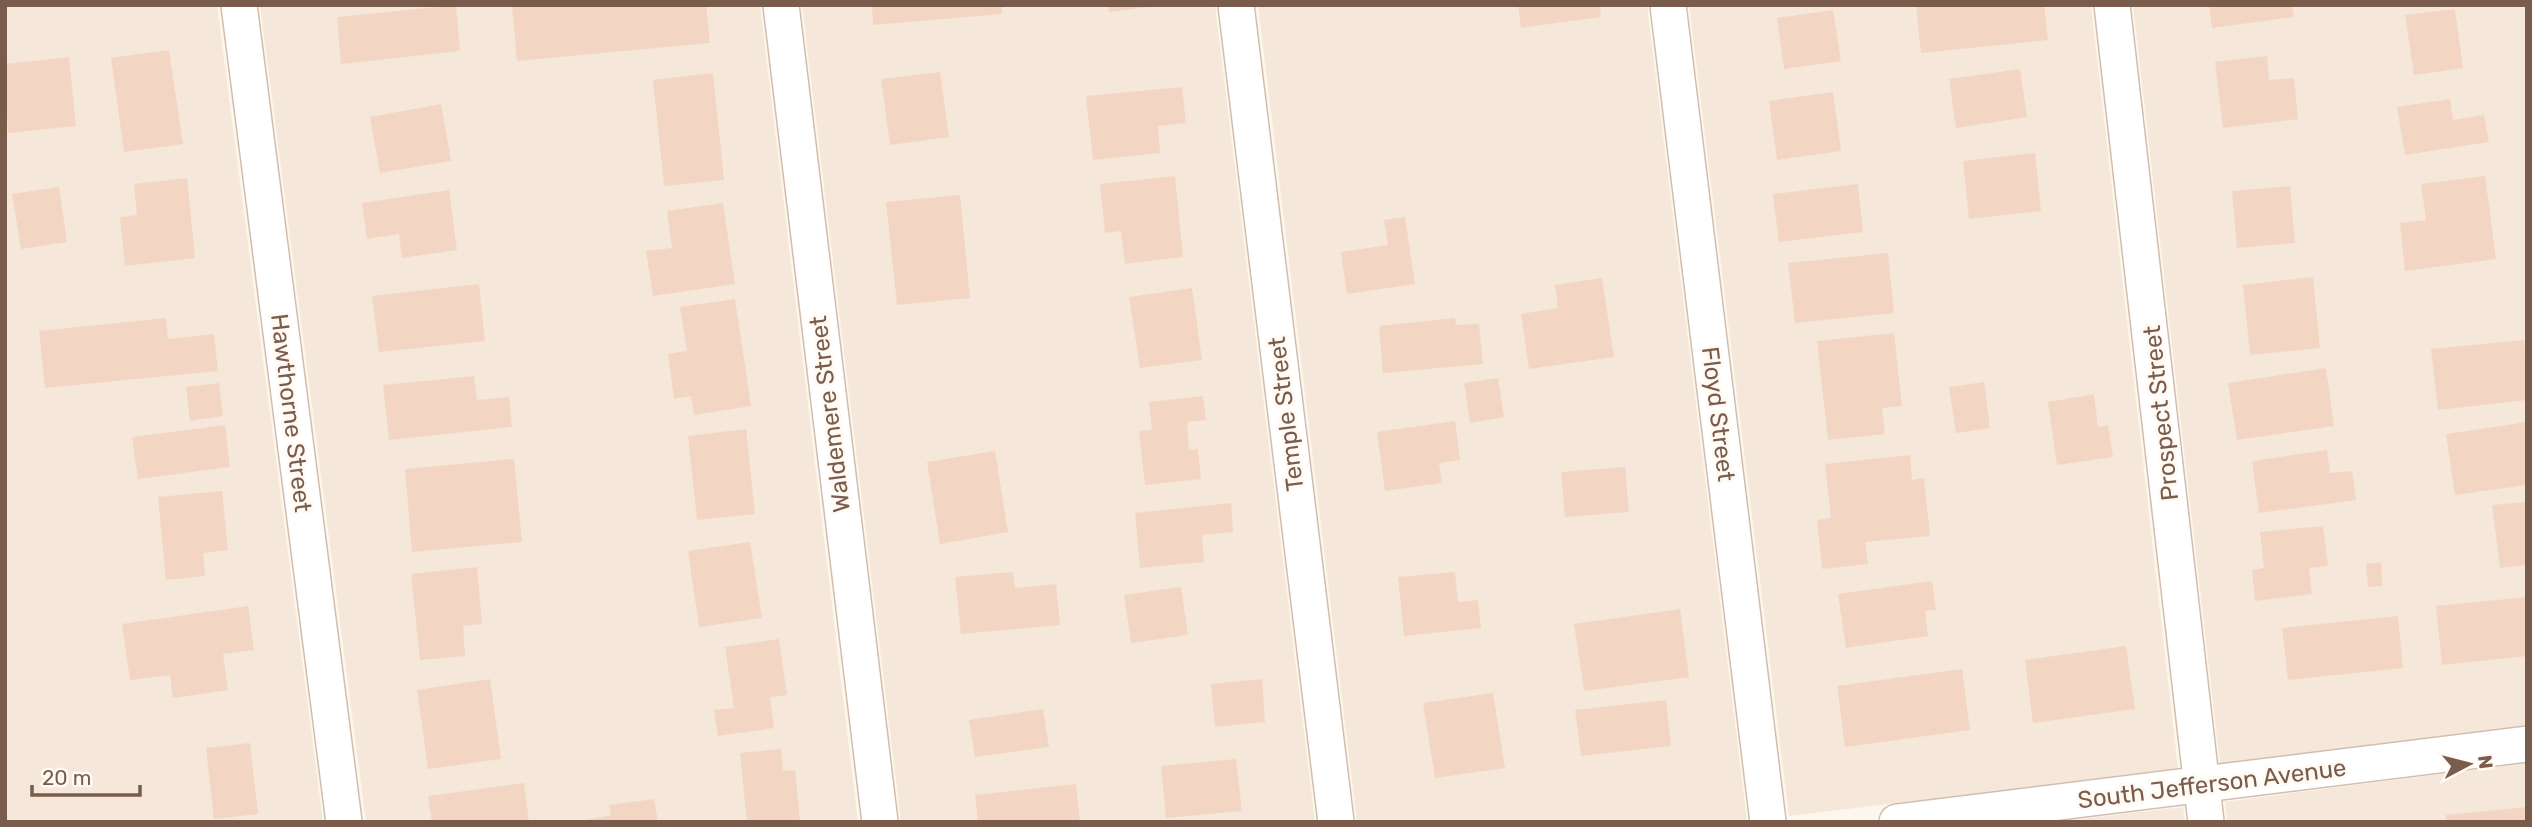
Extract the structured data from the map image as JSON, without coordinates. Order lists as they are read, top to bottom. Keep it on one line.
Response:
{"streets":{"street":["Hawthorne Street","Prospect Street","Waldemere Street","Temple Street","Floyd Street","South Jefferson Avenue"]},"crossings":[["Prospect Street","South Jefferson Avenue"]],"scale_bar":"20 m","north":"right"}
